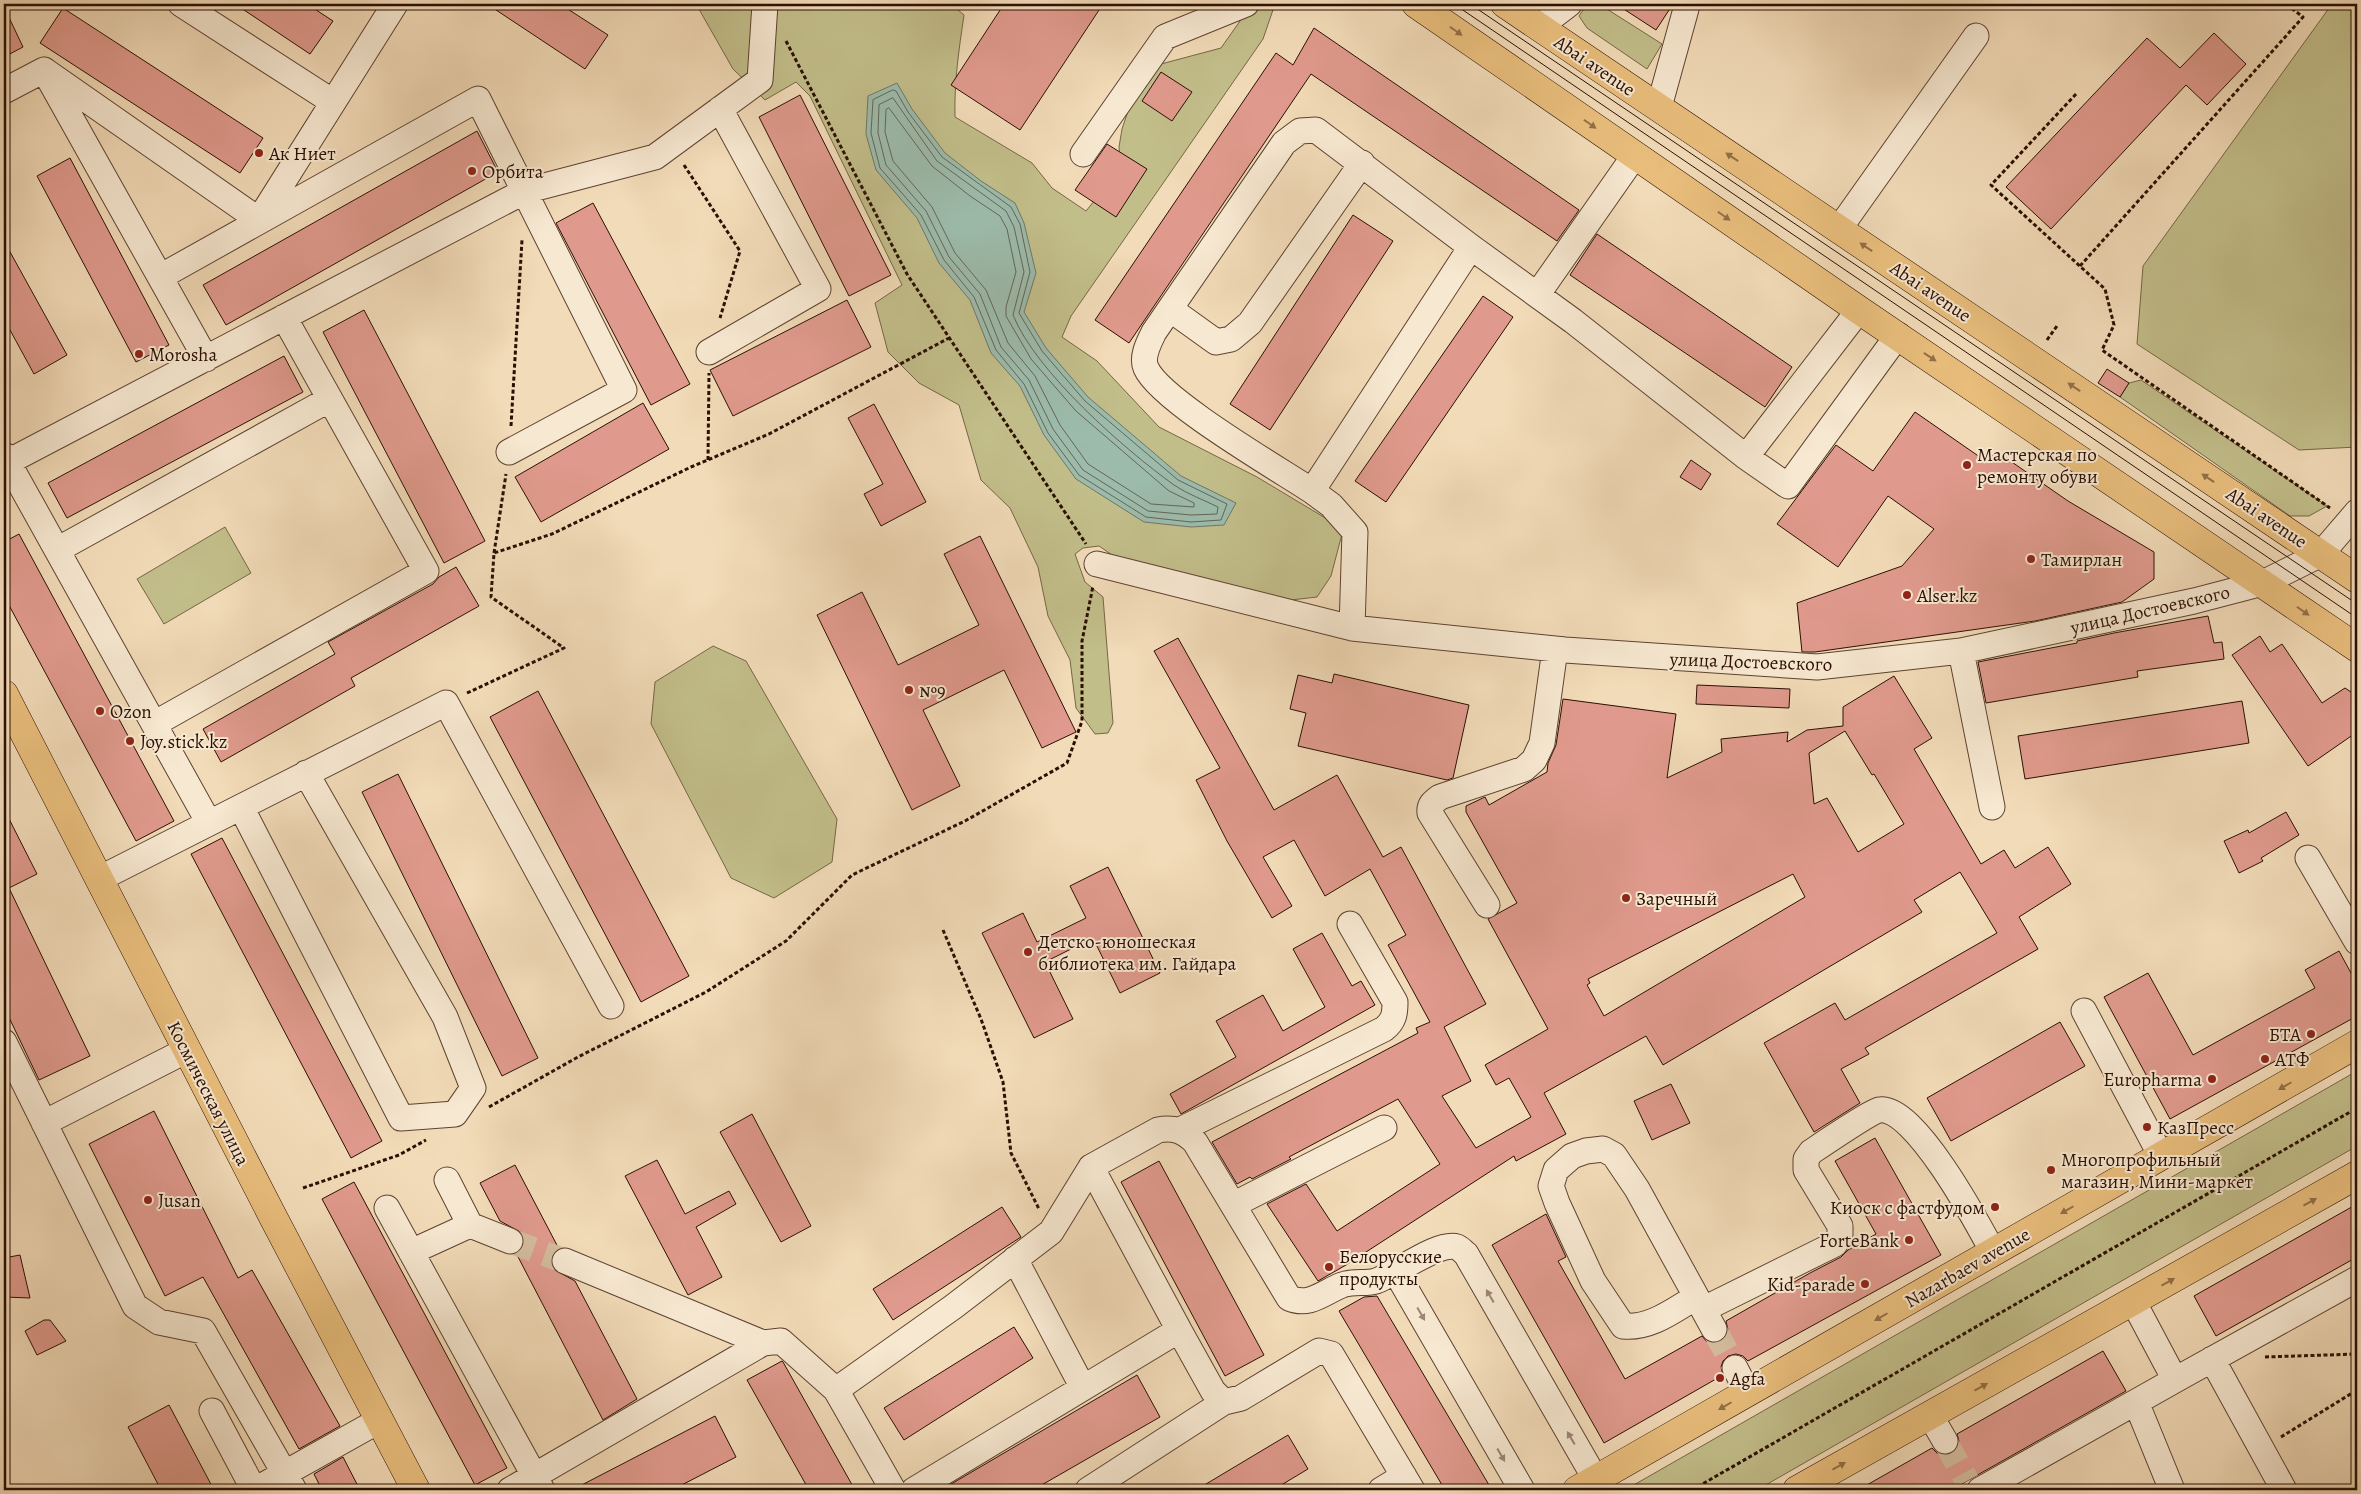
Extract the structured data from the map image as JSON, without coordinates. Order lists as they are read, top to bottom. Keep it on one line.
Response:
{"streets":{"main road":["Abai avenue","Космическая улица","Nazarbaev avenue"],"street":["улица Достоевского"]},"crossings":[["Abai avenue","улица Достоевского"]],"places":["Ак Ниет","Орбита","Morosha","Мастерская по ремонту обуви","Тамирлан","Alser.kz","№9","Ozon","Joy.stick.kz","Заречный","Детско-юношеская библиотека им. Гайдара","БТА","АТФ","Europharma","КазПресс","Многопрофильный магазин, Мини-маркет","Jusan","Киоск с фастфудом","ForteBank","Белорусские продукты","Kid-parade","Agfa"]}
